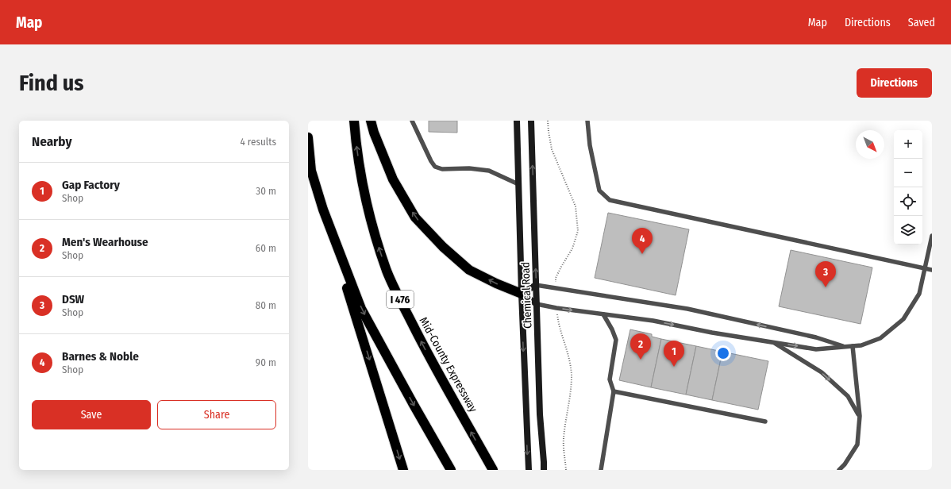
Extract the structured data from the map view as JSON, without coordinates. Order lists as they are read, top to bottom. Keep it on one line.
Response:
{"streets":{"highway":["I 476","Mid-County Expressway"],"main road":["Chemical Road"]},"north":"bottom right","page":{"header":"Map","nav":["Map","Directions","Saved"],"buttons":["Directions",["Save","Share"]],"title":"Find us","heading":["Nearby","4 results"],"map_buttons":["+","−"],"list":[{"mark":"1","name":"Gap Factory","note":"Shop","value":"30 m"},{"mark":"2","name":"Men's Wearhouse","note":"Shop","value":"60 m"},{"mark":"3","name":"DSW","note":"Shop","value":"80 m"},{"mark":"4","name":"Barnes & Noble","note":"Shop","value":"90 m"}],"pins":["4","3","2","1"]}}
